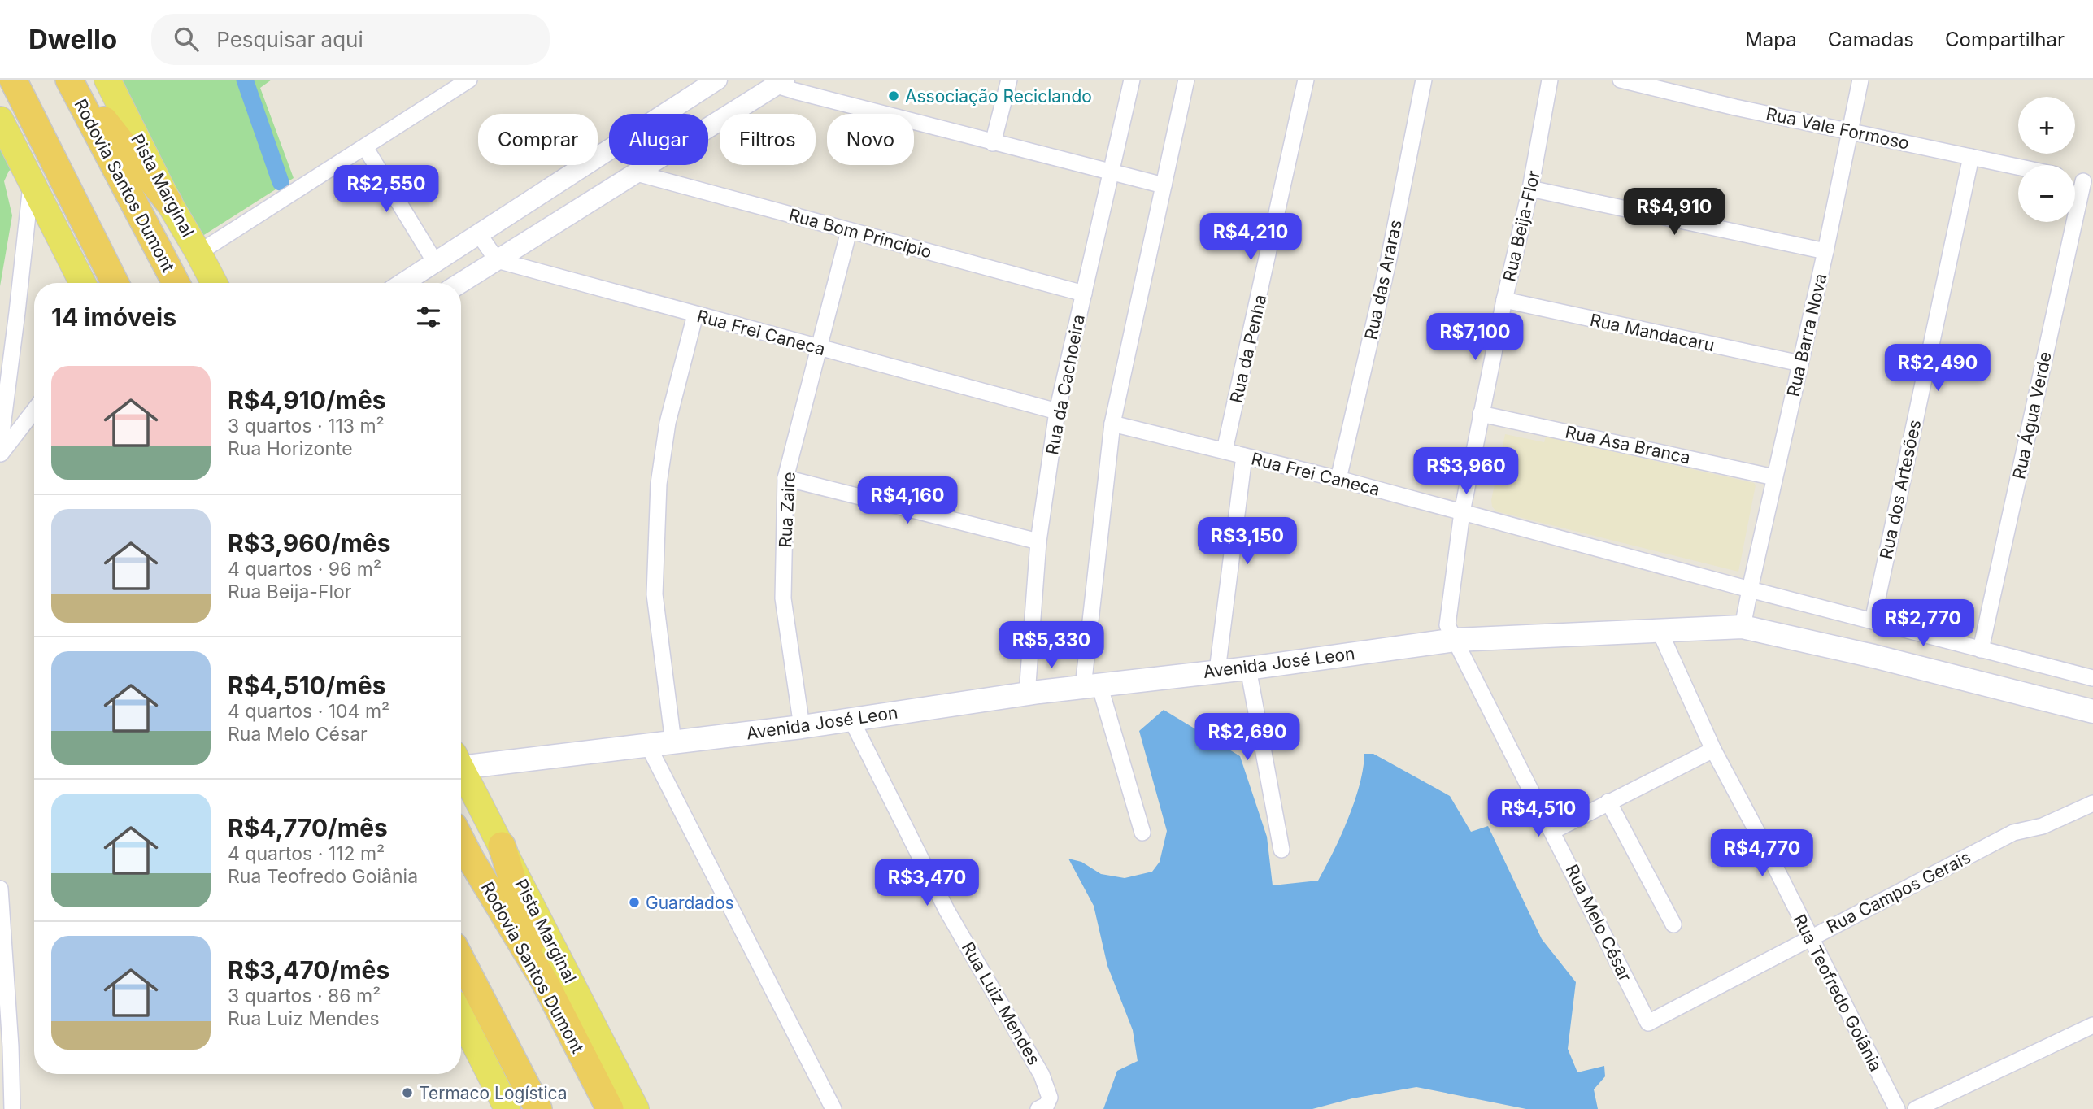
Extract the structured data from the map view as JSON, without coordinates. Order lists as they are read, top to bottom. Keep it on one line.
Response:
{"streets":{"highway":["Rodovia Santos Dumont"],"main road":["Pista Marginal","Avenida José Leon"],"street":["Rua Vale Formoso","Rua Beija-Flor","Rua Bom Princípio","Rua das Araras","Rua Frei Caneca","Rua Mandacaru","Rua Barra Nova","Rua da Penha","Rua da Cachoeira","Rua Água Verde","Rua Asa Branca","Rua dos Artesões","Rua Zaire","Rua Campos Gerais","Rua Melo César","Rua Teofredo Goiânia","Rua Luiz Mendes"]},"crossings":[["Rua Vale Formoso","Rua Barra Nova"],["Rua Vale Formoso","Rua dos Artesões"],["Rua Beija-Flor","Rua Frei Caneca"],["Rua Beija-Flor","Rua Mandacaru"],["Rua Beija-Flor","Rua Asa Branca"],["Rua Beija-Flor","Avenida José Leon"],["Rua Beija-Flor","Rua Melo César"],["Rua Bom Princípio","Rua da Cachoeira"],["Rua Bom Princípio","Rua Zaire"],["Rua das Araras","Rua Frei Caneca"],["Rua Frei Caneca","Rua Barra Nova"],["Rua Frei Caneca","Rua da Penha"],["Rua Frei Caneca","Rua da Cachoeira"],["Rua Frei Caneca","Rua Água Verde"],["Rua Frei Caneca","Rua dos Artesões"],["Rua Frei Caneca","Rua Zaire"],["Rua Mandacaru","Rua Barra Nova"],["Rua Barra Nova","Rua Asa Branca"],["Rua da Cachoeira","Avenida José Leon"],["Rua Zaire","Avenida José Leon"],["Avenida José Leon","Rua Melo César"],["Avenida José Leon","Rua Teofredo Goiânia"],["Avenida José Leon","Rua Luiz Mendes"],["Rua Campos Gerais","Rua Melo César"],["Rua Campos Gerais","Rua Teofredo Goiânia"]],"places":["Associação Reciclando","Guardados","Termaco Logística"],"page":{"header":"Dwello","search":"Pesquisar aqui","nav":["Mapa","Camadas","Compartilhar"],"map_buttons":["+","−"],"chip":["Comprar","Alugar","Filtros","Novo"],"price":["R$2,550","R$4,910","R$4,210","R$7,100","R$2,490","R$3,960","R$4,160","R$3,150","R$2,770","R$5,330","R$2,690","R$4,510","R$4,770","R$3,470"],"heading":"14 imóveis","list":[{"name":"R$4,910/mês","note":"3 quartos · 113 m² · Rua Horizonte"},{"name":"R$3,960/mês","note":"4 quartos · 96 m² · Rua Beija-Flor"},{"name":"R$4,510/mês","note":"4 quartos · 104 m² · Rua Melo César"},{"name":"R$4,770/mês","note":"4 quartos · 112 m² · Rua Teofredo Goiânia"},{"name":"R$3,470/mês","note":"3 quartos · 86 m² · Rua Luiz Mendes"}]}}
